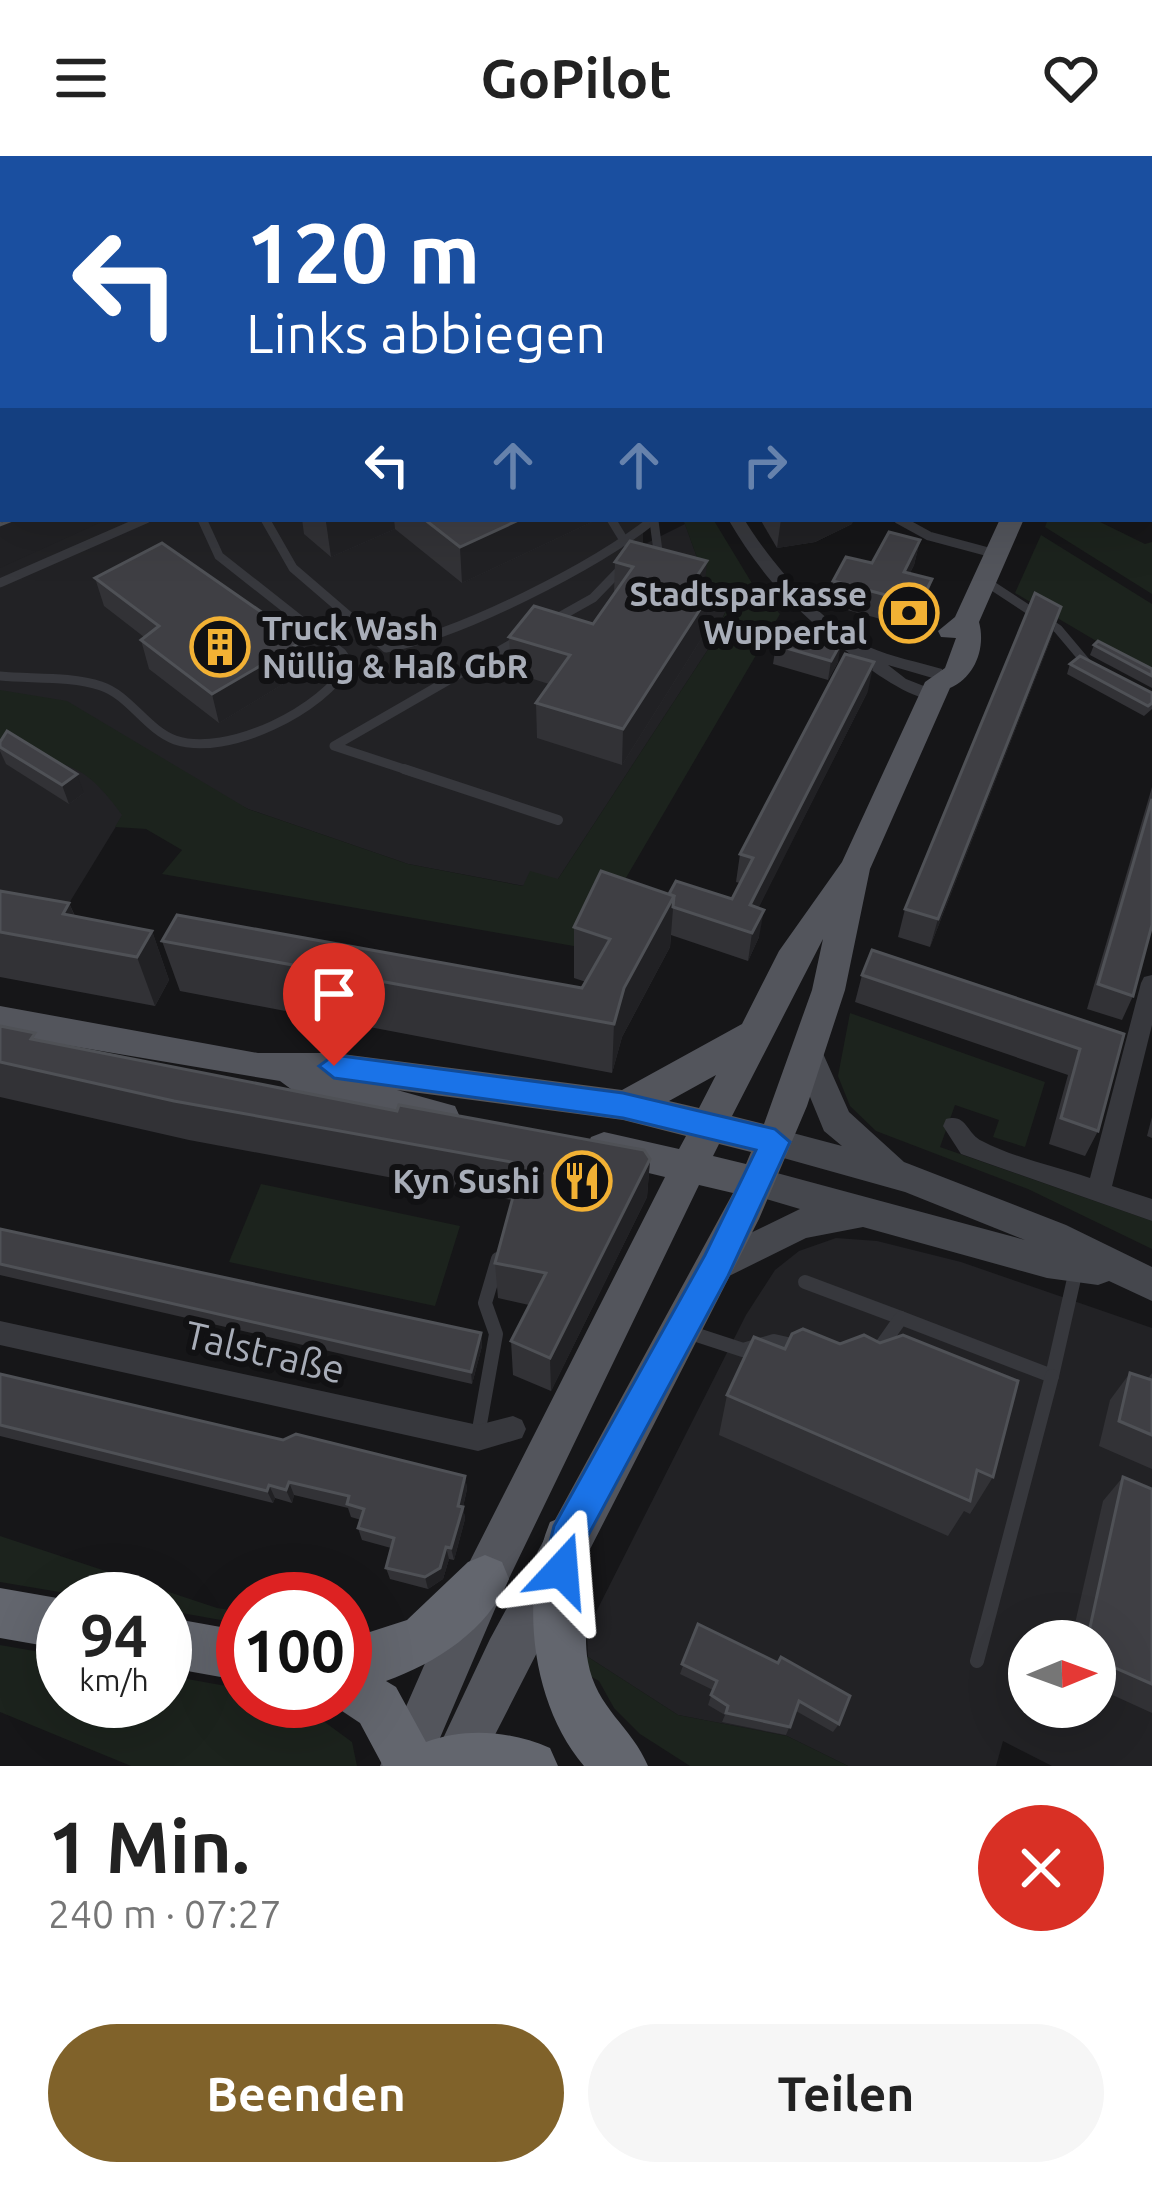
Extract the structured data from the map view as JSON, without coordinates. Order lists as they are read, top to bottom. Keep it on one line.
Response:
{"streets":{"street":["Talstraße"]},"places":{"bank":["Stadtsparkasse Wuppertal"],"building":["Truck Wash Nüllig & Haß GbR"],"restaurant":["Kyn Sushi"]},"north":"right","page":{"header":"GoPilot","turn":["120 m","Links abbiegen"],"speed":"94 km/h","limit":"100","heading":["1 Min.","240 m · 07:27"],"buttons":["Beenden","Teilen"]}}
